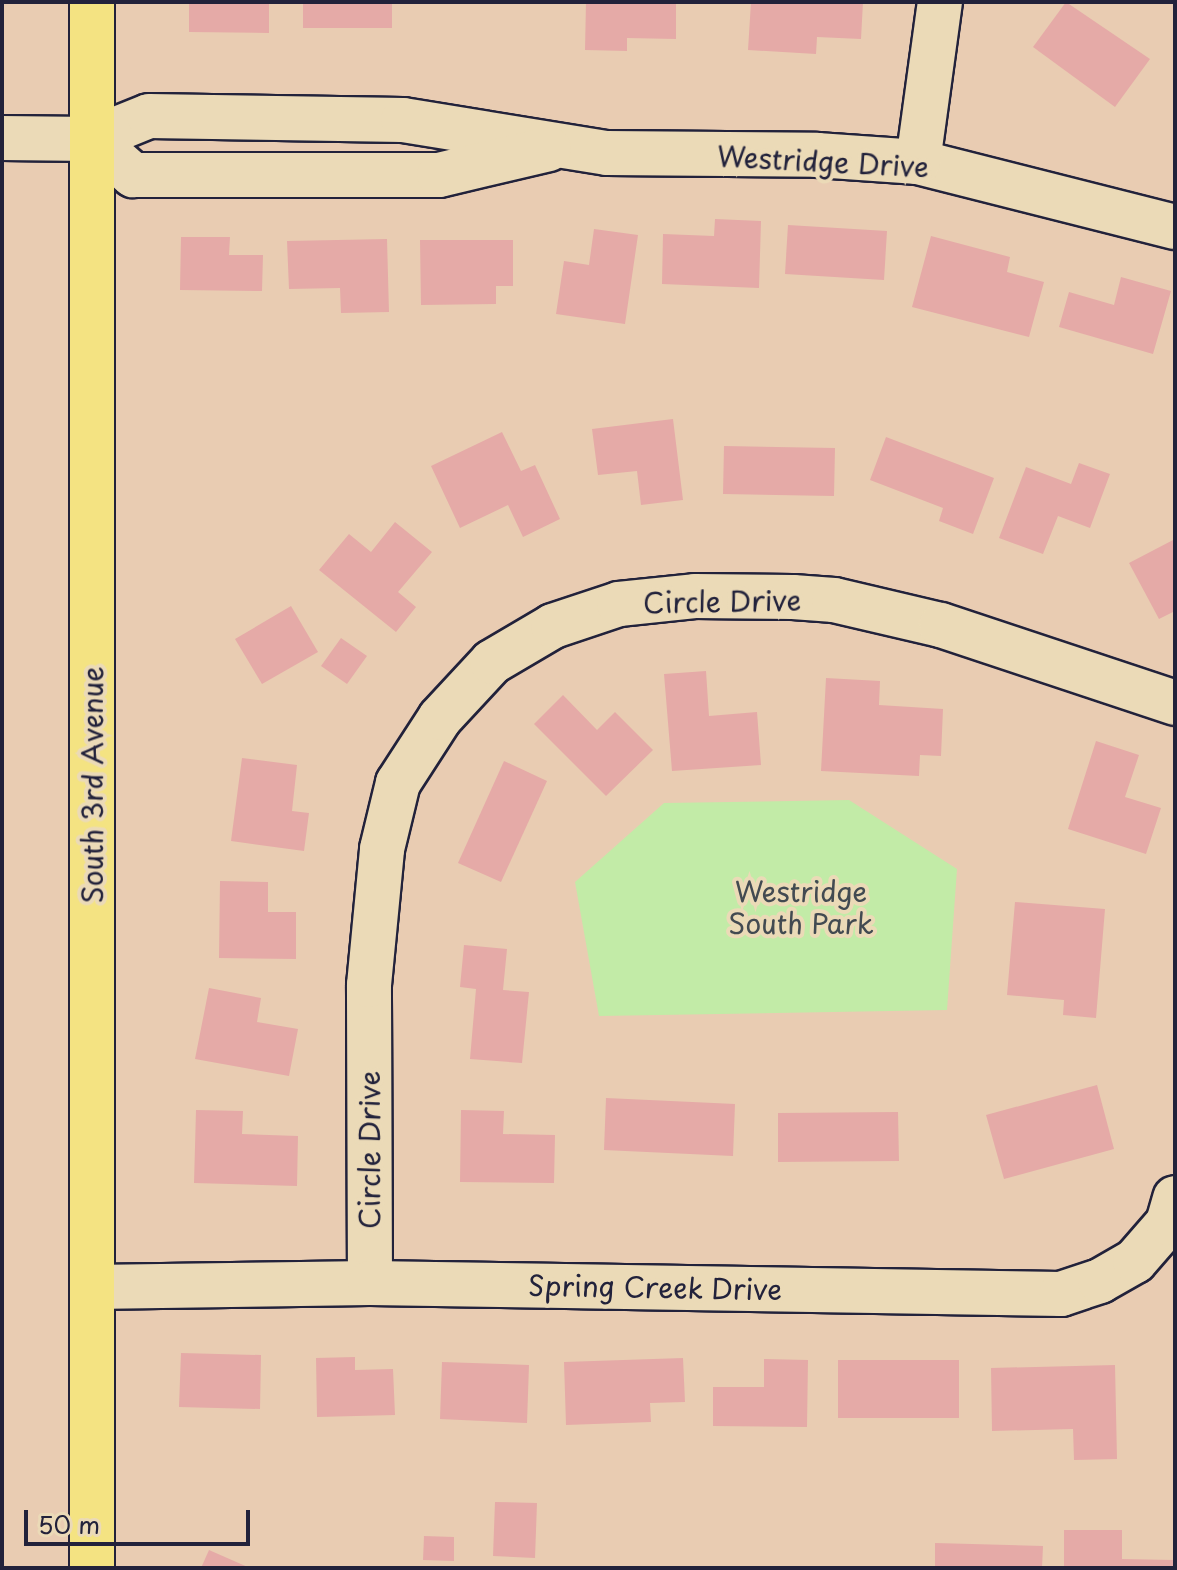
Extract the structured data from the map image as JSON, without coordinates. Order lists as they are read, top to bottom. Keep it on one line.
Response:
{"streets":{"main road":["South 3rd Avenue"],"street":["Westridge Drive","Circle Drive","Spring Creek Drive"]},"crossings":[["Westridge Drive","South 3rd Avenue"],["Circle Drive","Spring Creek Drive"],["South 3rd Avenue","Spring Creek Drive"]],"parks":["Westridge South Park"],"scale_bar":"50 m"}
